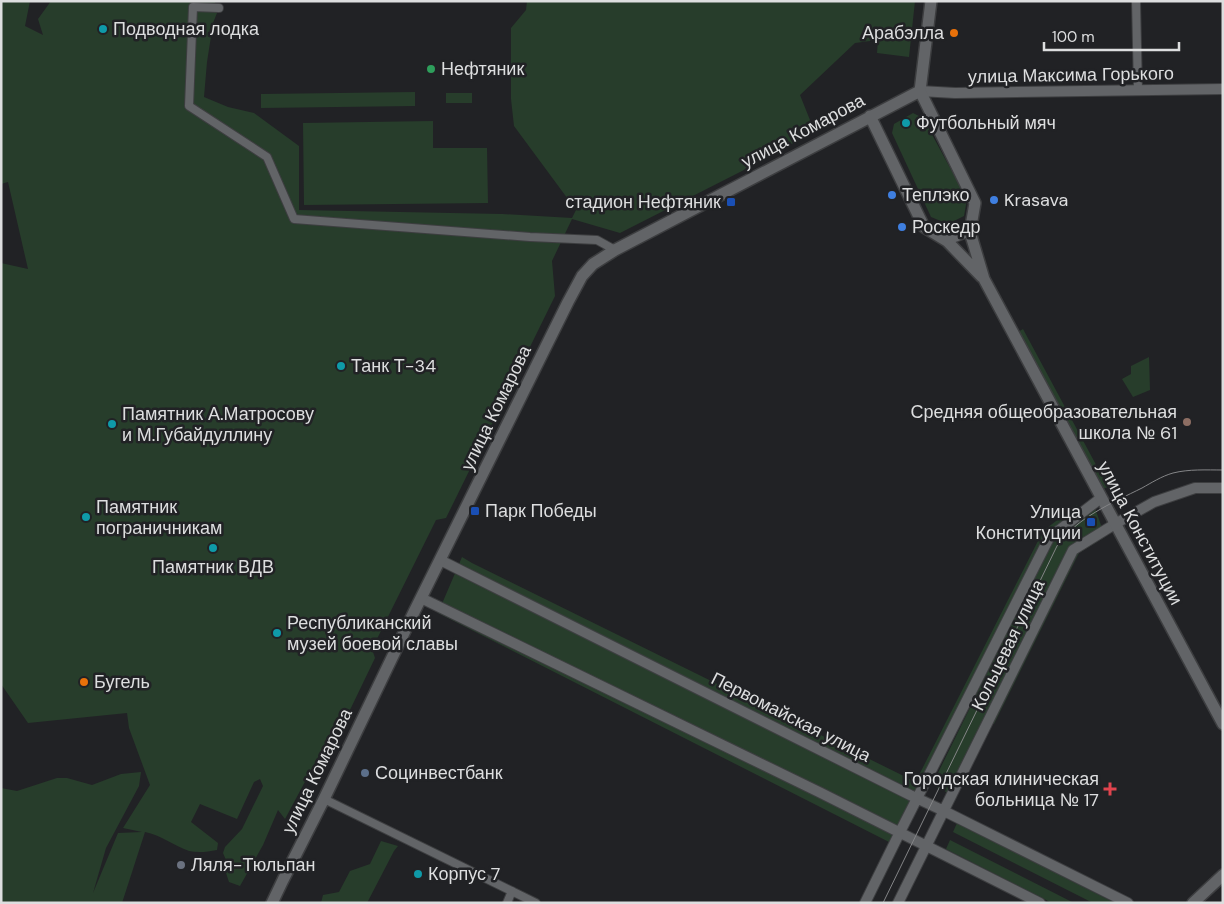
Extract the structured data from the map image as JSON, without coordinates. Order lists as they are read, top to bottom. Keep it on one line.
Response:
{"streets":{"main road":["улица Комарова","улица Конституции"],"street":["улица Максима Горького","Кольцевая улица","Первомайская улица"]},"crossings":[["улица Максима Горького","улица Комарова"],["улица Максима Горького","улица Конституции"],["улица Комарова","улица Конституции"],["улица Комарова","Первомайская улица"],["улица Конституции","Кольцевая улица"],["Кольцевая улица","Первомайская улица"]],"places":{"other":["Подводная лодка","Арабэлла","Нефтяник","Футбольный мяч","Теплэко","Krasava","Роскедр","Танк Т-34","Средняя общеобразовательная школа № 61","Памятник А.Матросову и М.Губайдуллину","Памятник пограничникам","Памятник ВДВ","Республиканский музей боевой славы","Бугель","Социнвестбанк","Ляля-Тюльпан","Корпус 7"],"transit":["стадион Нефтяник","Парк Победы","Улица Конституции"],"health":["Городская клиническая больница № 17"]},"scale_bar":"100 m"}
